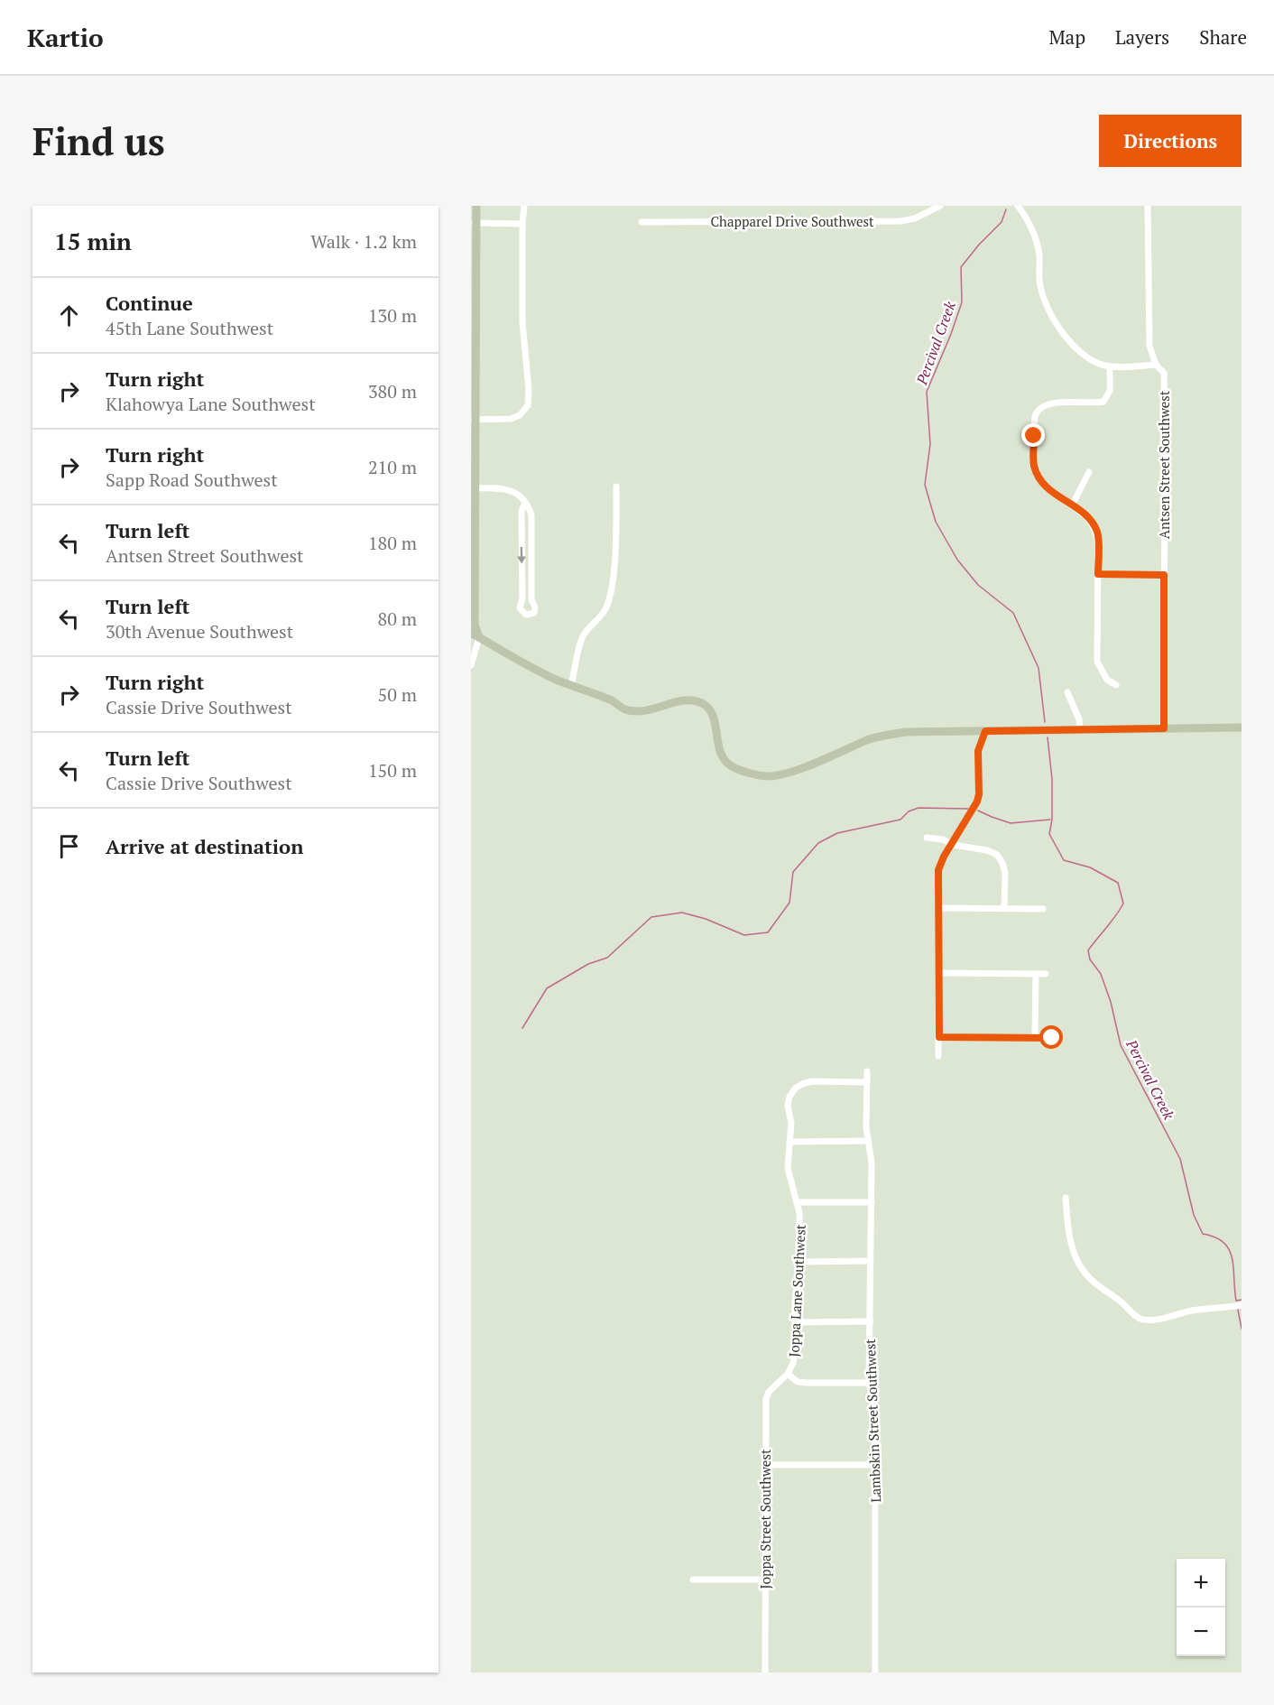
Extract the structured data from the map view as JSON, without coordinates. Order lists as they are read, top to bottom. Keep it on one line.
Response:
{"streets":{"street":["Chapparel Drive Southwest","Antsen Street Southwest","Joppa Lane Southwest","Lambskin Street Southwest","Joppa Street Southwest"]},"crossings":[["Joppa Lane Southwest","Lambskin Street Southwest"],["Joppa Lane Southwest","Joppa Street Southwest"]],"water":["Percival Creek"],"page":{"header":"Kartio","nav":["Map","Layers","Share"],"buttons":"Directions","title":"Find us","heading":["15 min","Walk · 1.2 km"],"list":[["Continue","45th Lane Southwest","130 m"],["Turn right","Klahowya Lane Southwest","380 m"],["Turn right","Sapp Road Southwest","210 m"],["Turn left","Antsen Street Southwest","180 m"],["Turn left","30th Avenue Southwest","80 m"],["Turn right","Cassie Drive Southwest","50 m"],["Turn left","Cassie Drive Southwest","150 m"],"Arrive at destination"],"map_buttons":["+","−"]}}
